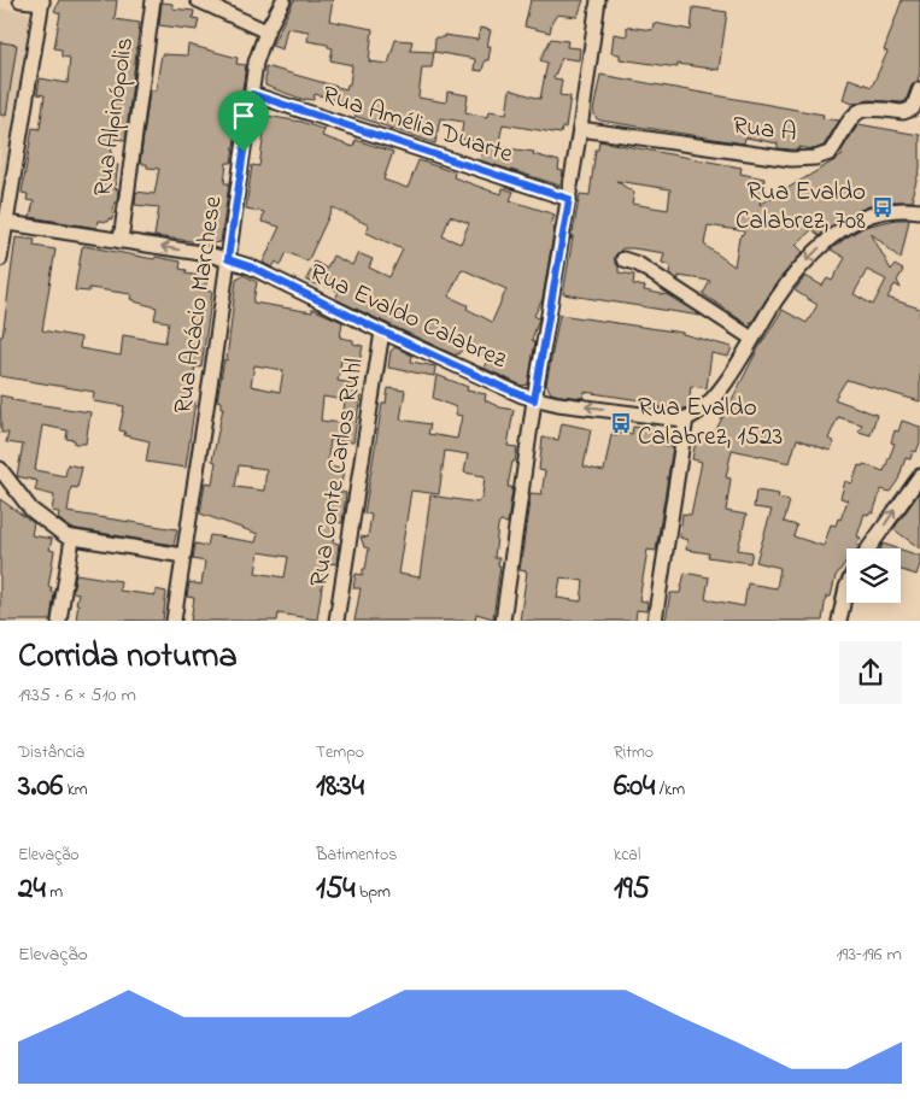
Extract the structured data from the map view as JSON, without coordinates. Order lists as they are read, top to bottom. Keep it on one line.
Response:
{"streets":{"street":["Rua Alpinópolis","Rua Amélia Duarte","Rua A","Rua Acácio Marchese","Rua Evaldo Calabrez","Rua Conte Carlos Ruhl"]},"crossings":[["Rua Alpinópolis","Rua Evaldo Calabrez"],["Rua Amélia Duarte","Rua Acácio Marchese"],["Rua Acácio Marchese","Rua Evaldo Calabrez"],["Rua Evaldo Calabrez","Rua Conte Carlos Ruhl"]],"one_way":["Rua Evaldo Calabrez"],"places":{"bus stop":["Rua Evaldo Calabrez, 708","Rua Evaldo Calabrez, 1523"]},"page":{"heading":["Corrida noturna","19:35 · 6 × 510 m"],"stats":[["Distância","3.06 km"],["Tempo","18:34"],["Ritmo","6:04 /km"],["Elevação","24 m"],["Batimentos","154 bpm"],["kcal","195"]],"chart":["Elevação","193–196 m"]}}
